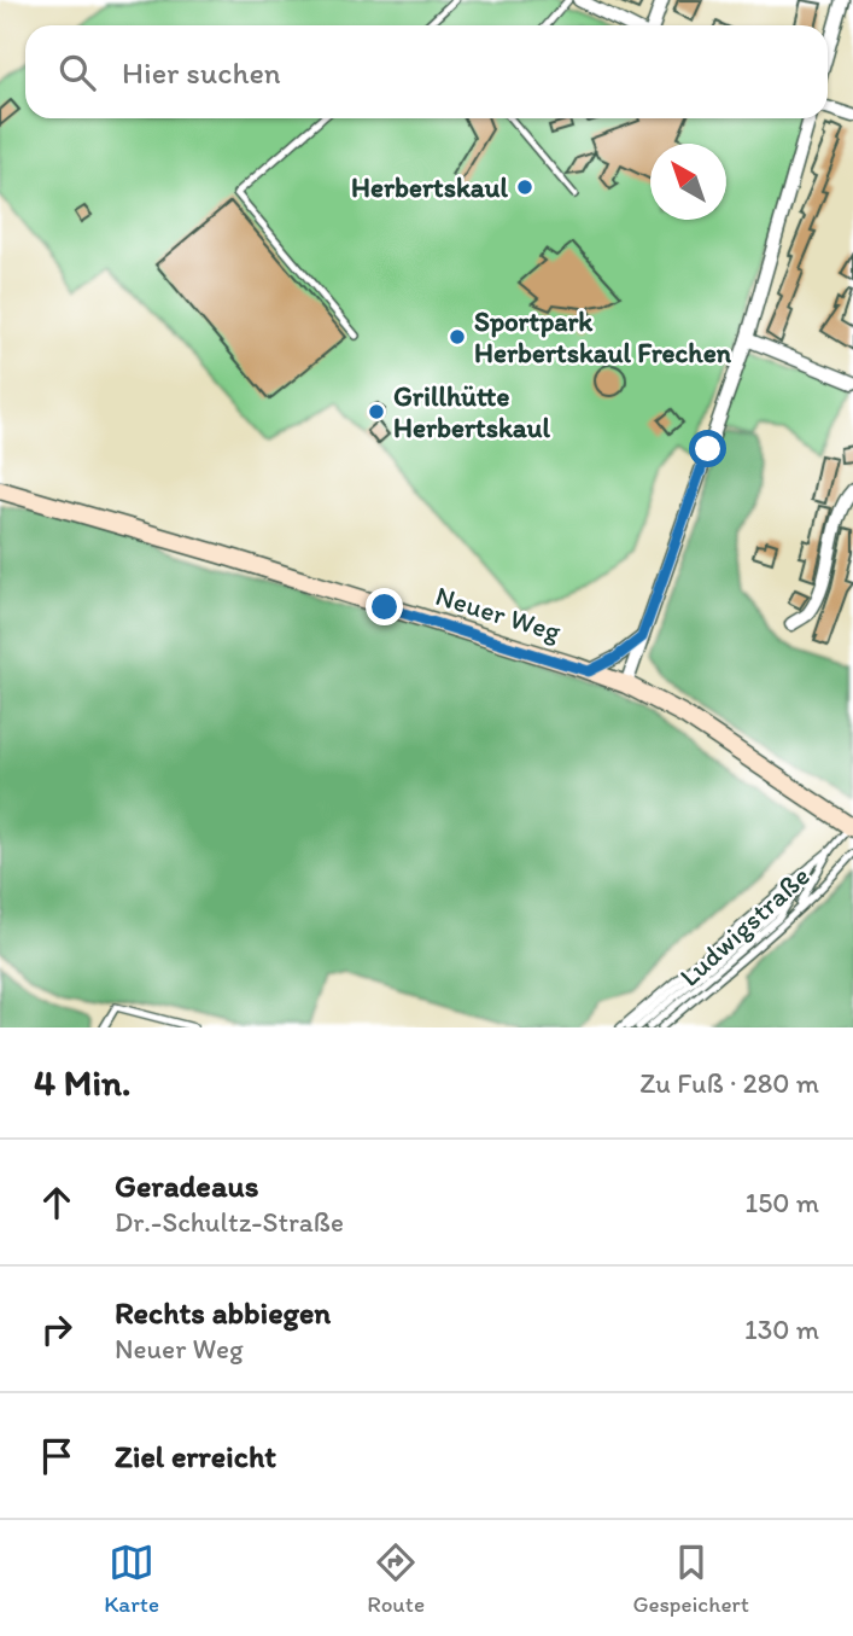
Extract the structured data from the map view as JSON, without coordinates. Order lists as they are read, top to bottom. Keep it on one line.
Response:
{"streets":{"main road":["Neuer Weg"],"lane":["Ludwigstraße"]},"places":["Herbertskaul","Sportpark Herbertskaul Frechen","Grillhütte Herbertskaul"],"north":"top left","page":{"search":"Hier suchen","heading":["4 Min.","Zu Fuß · 280 m"],"list":[["Geradeaus","Dr.-Schultz-Straße","150 m"],["Rechts abbiegen","Neuer Weg","130 m"],"Ziel erreicht"],"nav":["Karte","Route","Gespeichert"]}}
